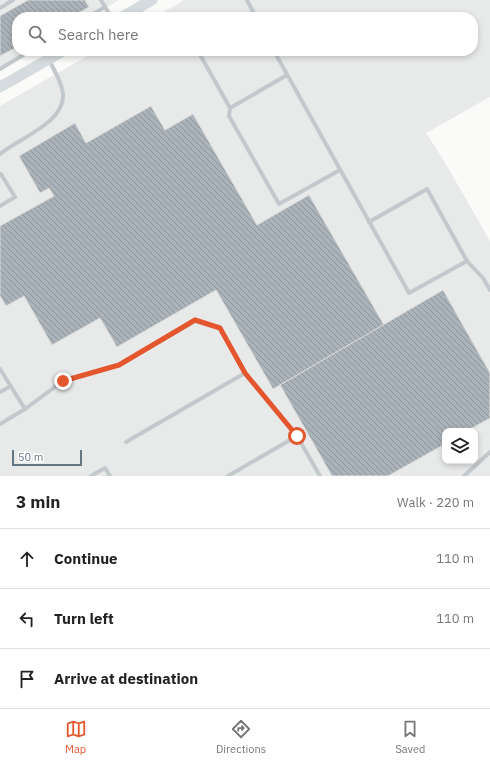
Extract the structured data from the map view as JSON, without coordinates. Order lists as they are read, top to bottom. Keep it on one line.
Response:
{"scale_bar":"50 m","page":{"search":"Search here","scale":"50 m","heading":["3 min","Walk · 220 m"],"list":[["Continue","110 m"],["Turn left","110 m"],"Arrive at destination"],"nav":["Map","Directions","Saved"]}}
